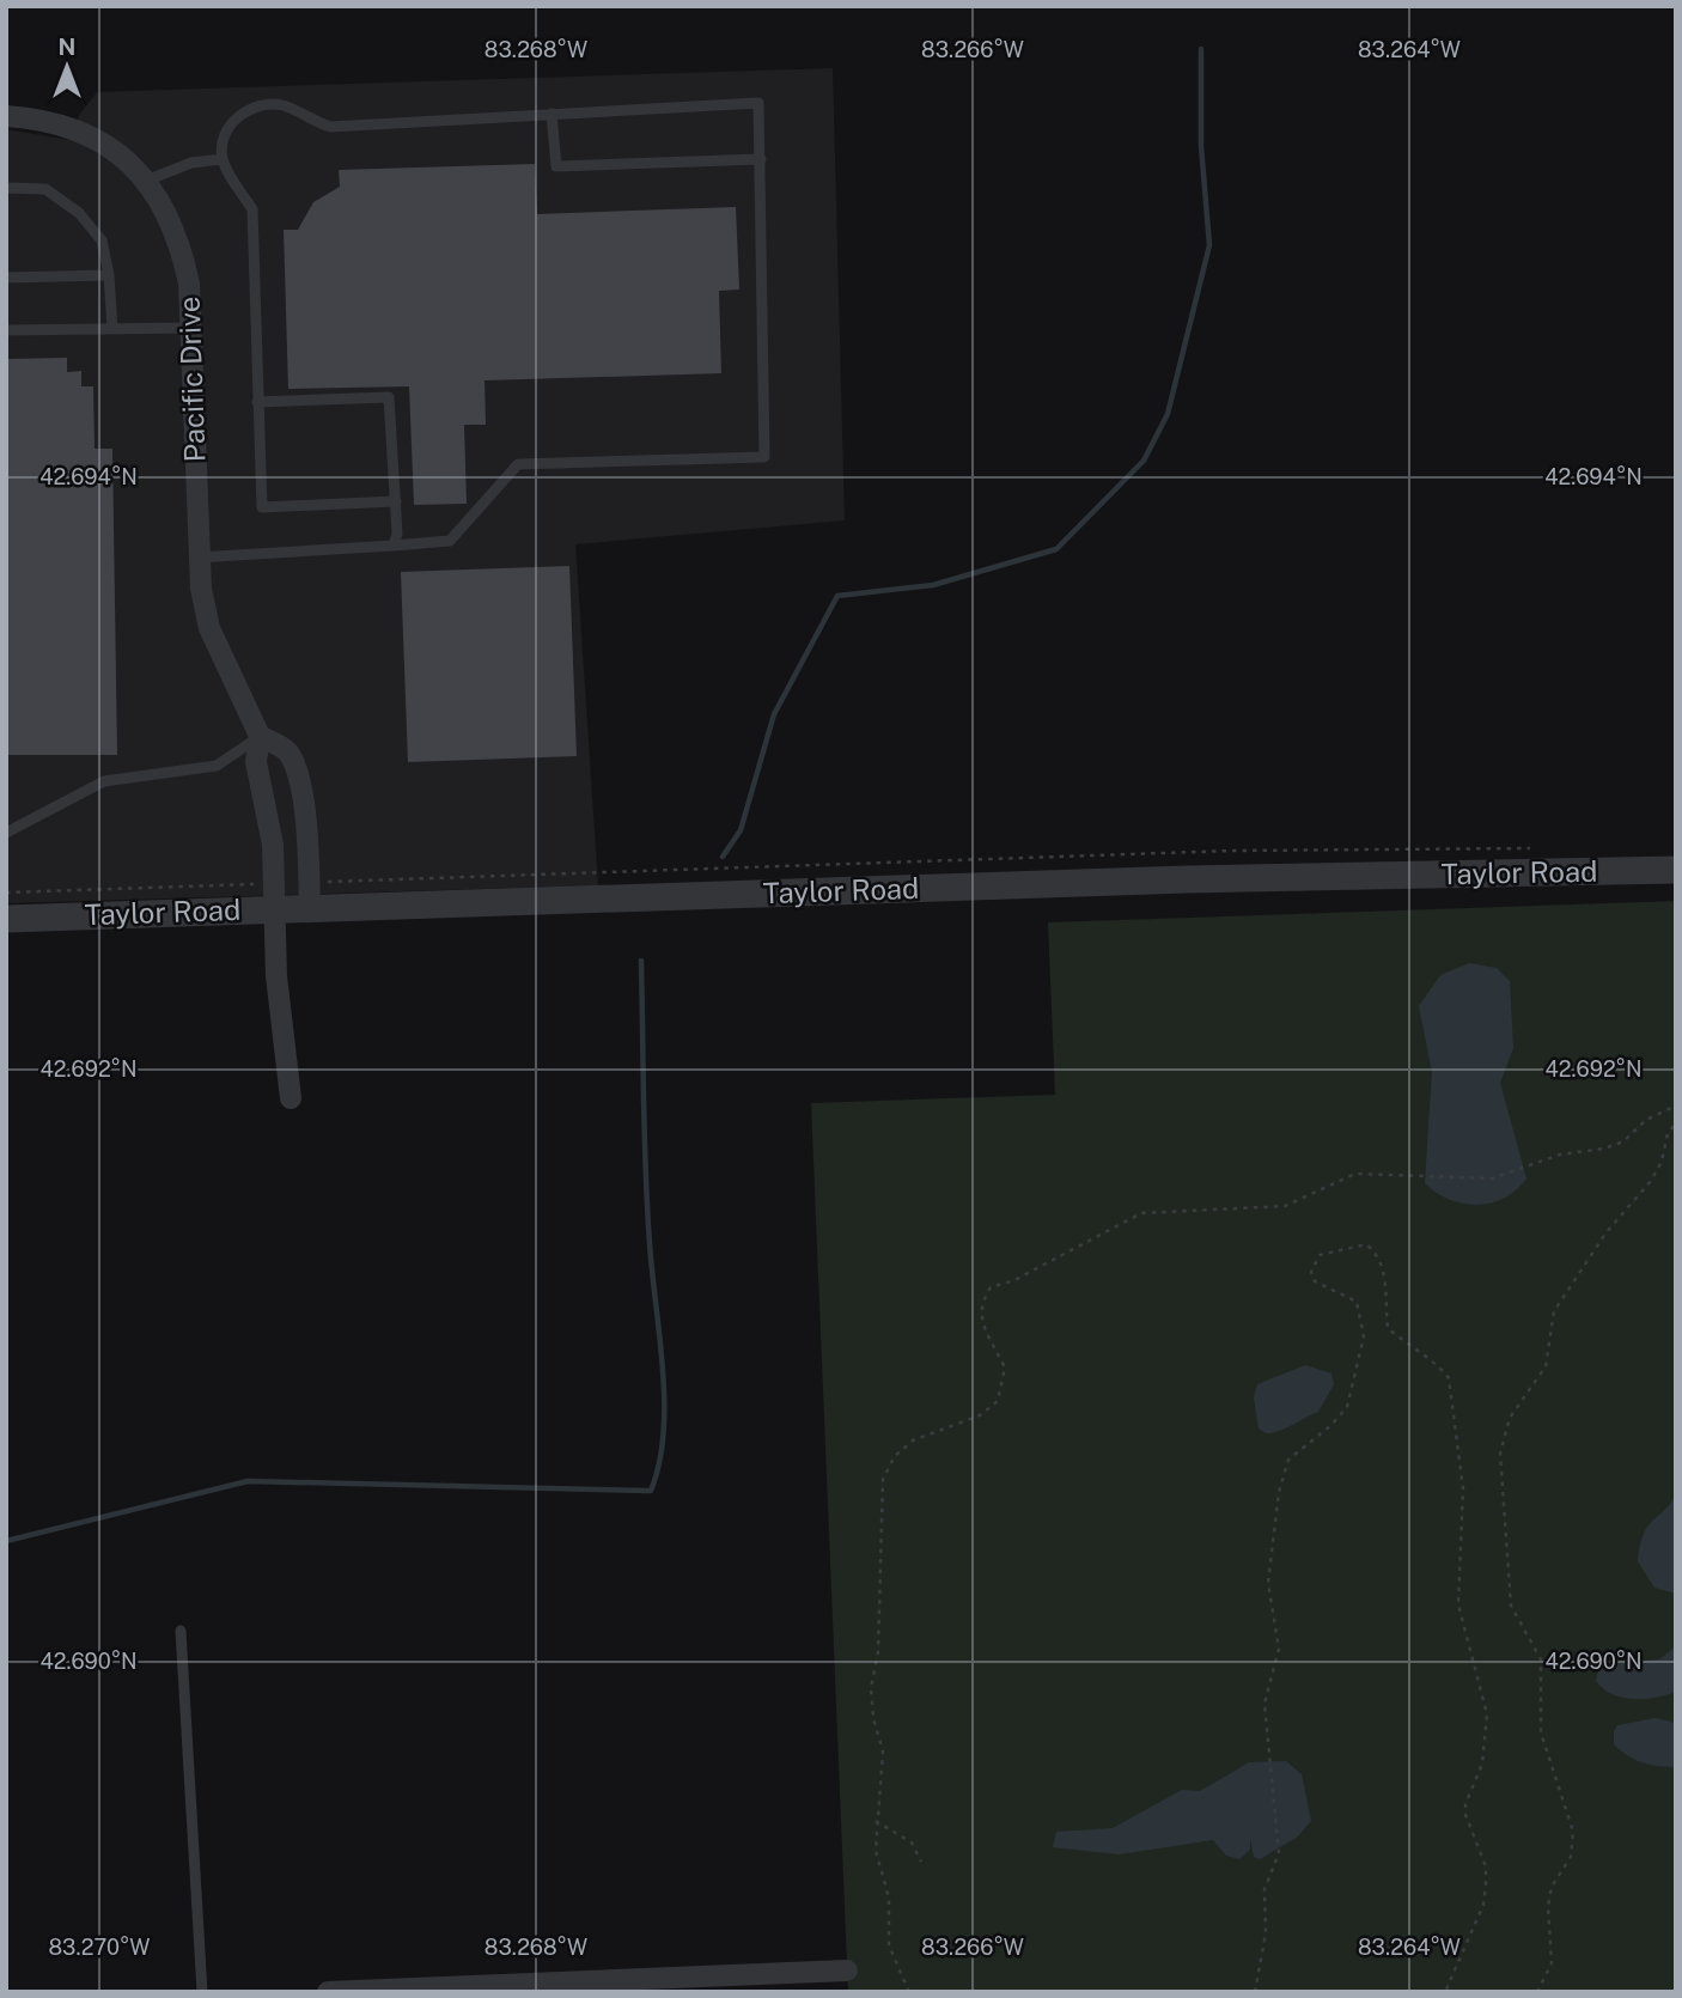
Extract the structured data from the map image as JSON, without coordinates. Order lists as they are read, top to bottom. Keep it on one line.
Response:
{"streets":{"street":["Pacific Drive","Taylor Road"]},"crossings":[["Pacific Drive","Taylor Road"]],"north":"top","coordinates":["83.268°W","83.266°W","83.264°W","42.694°N","42.692°N","42.690°N","83.270°W"]}
